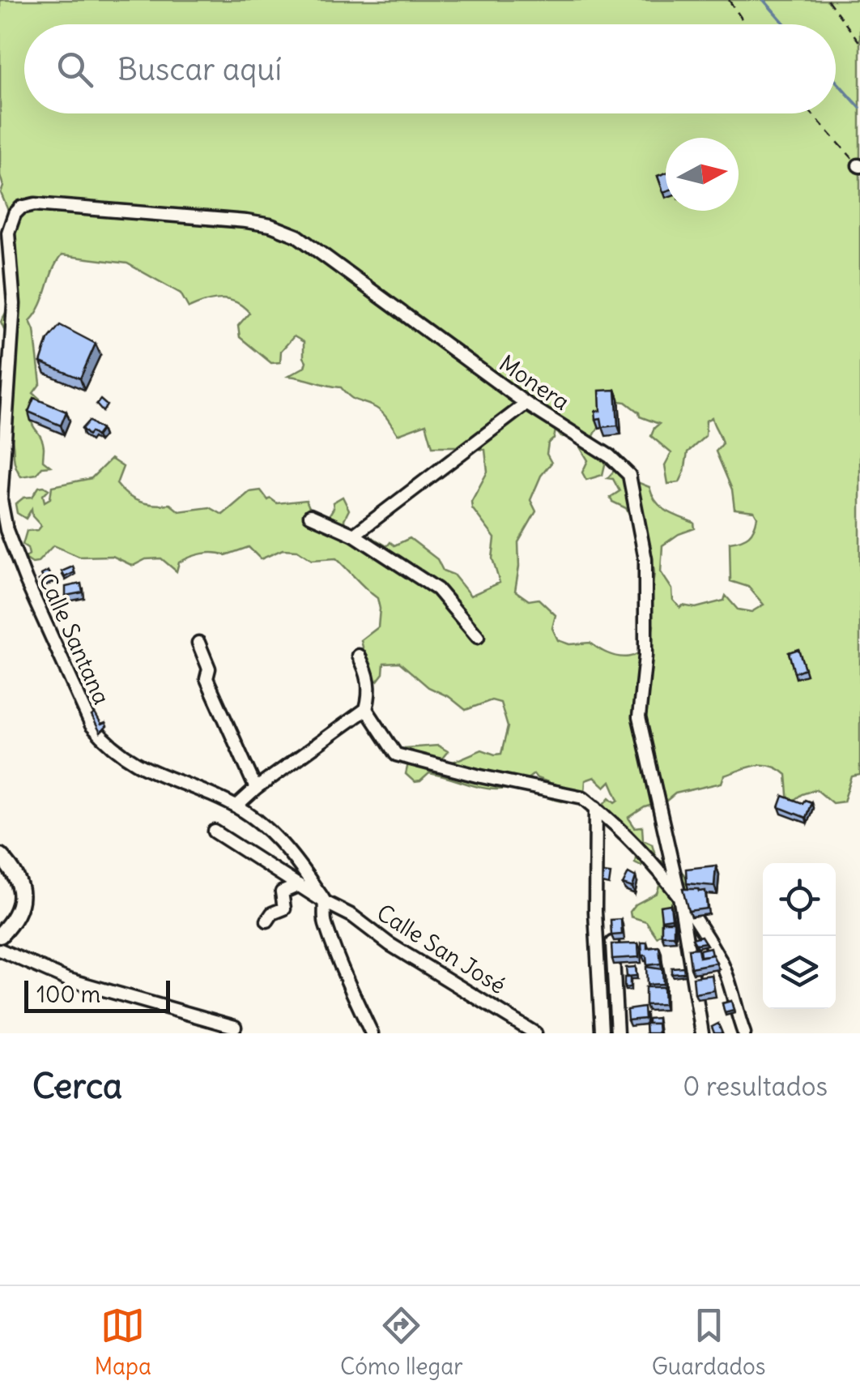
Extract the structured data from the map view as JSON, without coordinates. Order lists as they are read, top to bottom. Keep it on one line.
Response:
{"streets":{"street":["Monera","Calle Santana","Calle San José"]},"crossings":[["Monera","Calle Santana"],["Calle Santana","Calle San José"]],"scale_bar":"100 m","north":"right","page":{"search":"Buscar aquí","scale":"100 m","heading":["Cerca","0 resultados"],"nav":["Mapa","Cómo llegar","Guardados"]}}
